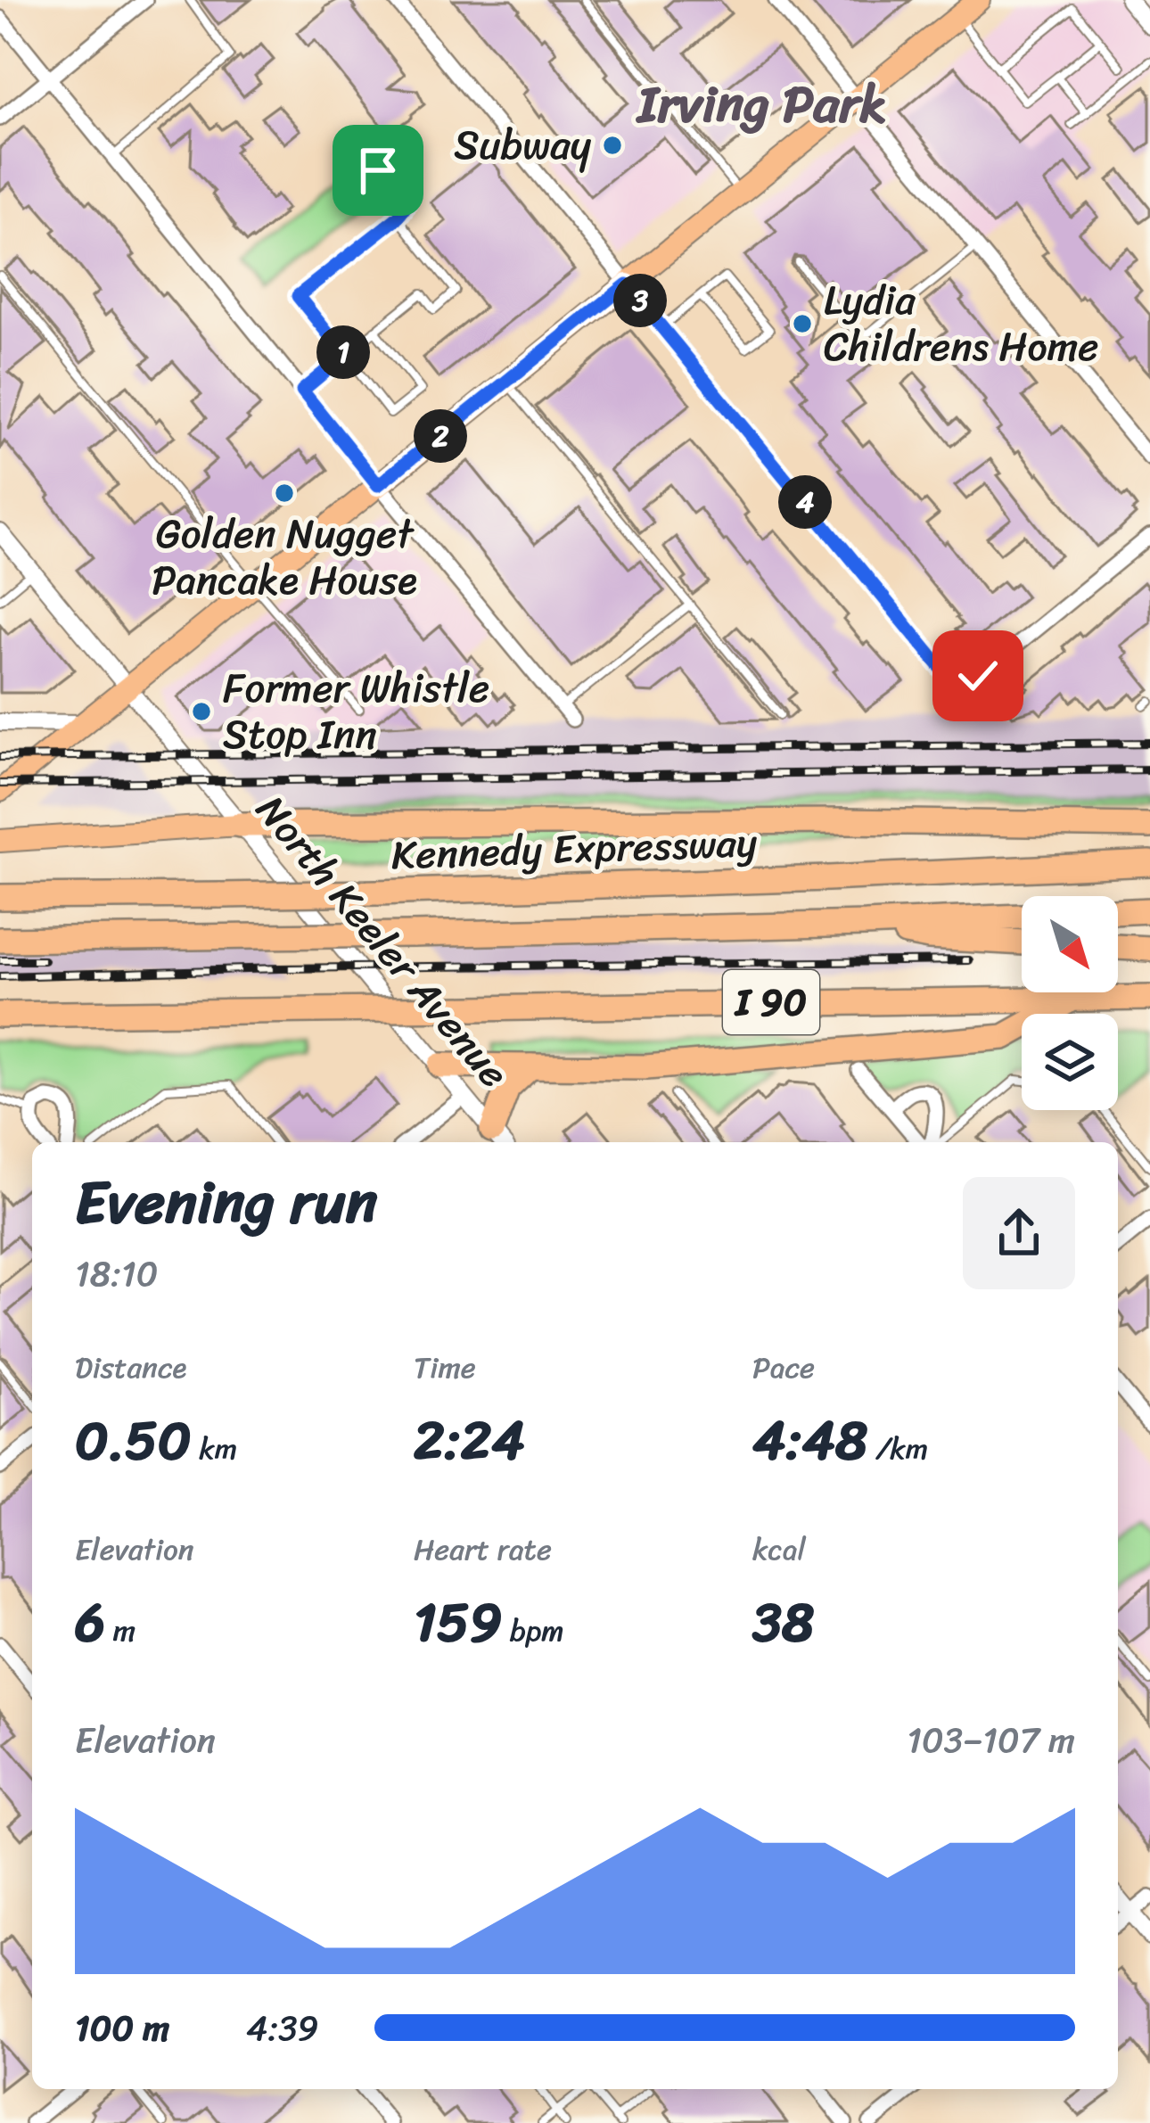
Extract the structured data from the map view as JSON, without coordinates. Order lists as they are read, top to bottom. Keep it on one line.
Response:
{"streets":{"highway":["Kennedy Expressway","I 90"],"street":["North Keeler Avenue"]},"districts":["Irving Park"],"places":["Subway","Lydia Childrens Home","Golden Nugget Pancake House","Former Whistle Stop Inn"],"north":"bottom right","page":{"pins":["3","1","2","4"],"heading":["Evening run","18:10"],"stats":[["Distance","0.50 km"],["Time","2:24"],["Pace","4:48 /km"],["Elevation","6 m"],["Heart rate","159 bpm"],["kcal","38"]],"chart":["Elevation","103–107 m"],"list":[{"name":"100 m","note":"4:39"}]}}
